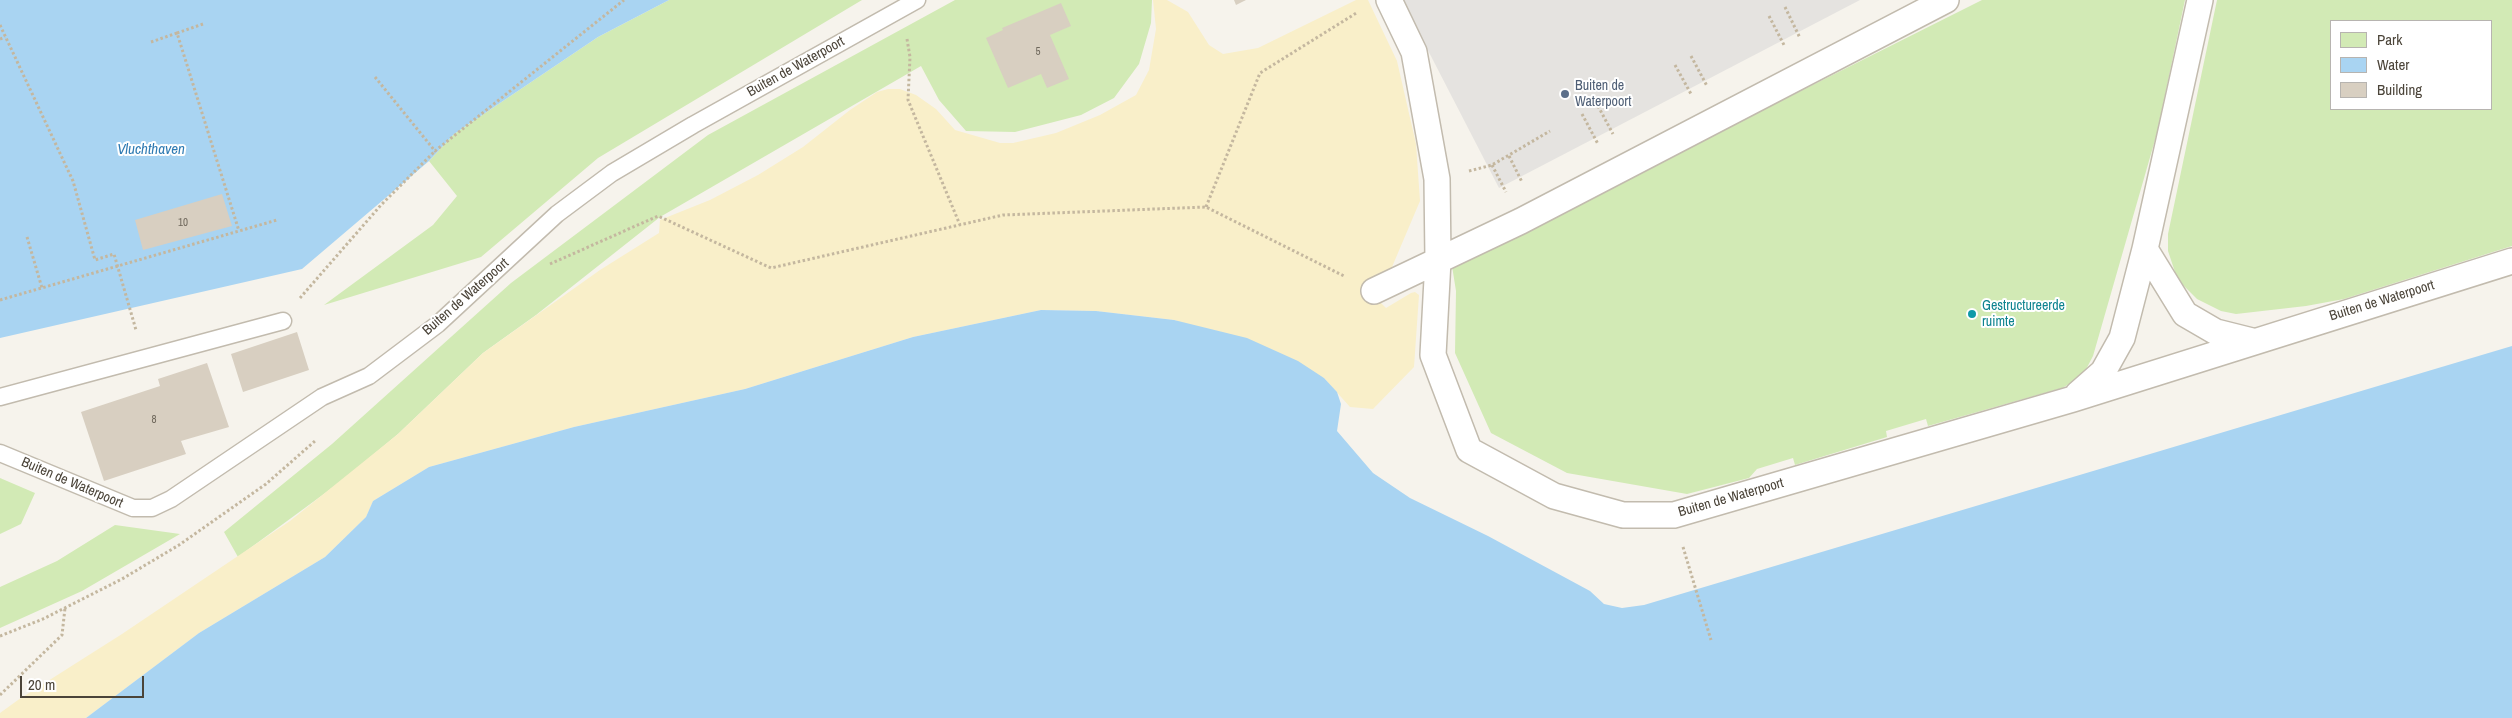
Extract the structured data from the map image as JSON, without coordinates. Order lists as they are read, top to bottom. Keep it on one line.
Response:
{"streets":{"street":["Buiten de Waterpoort"]},"water":["Vluchthaven"],"places":["Buiten de Waterpoort","Gestructureerde ruimte"],"house_numbers":["5","10","8"],"legend":["Park","Water","Building"],"scale_bar":"20 m"}
